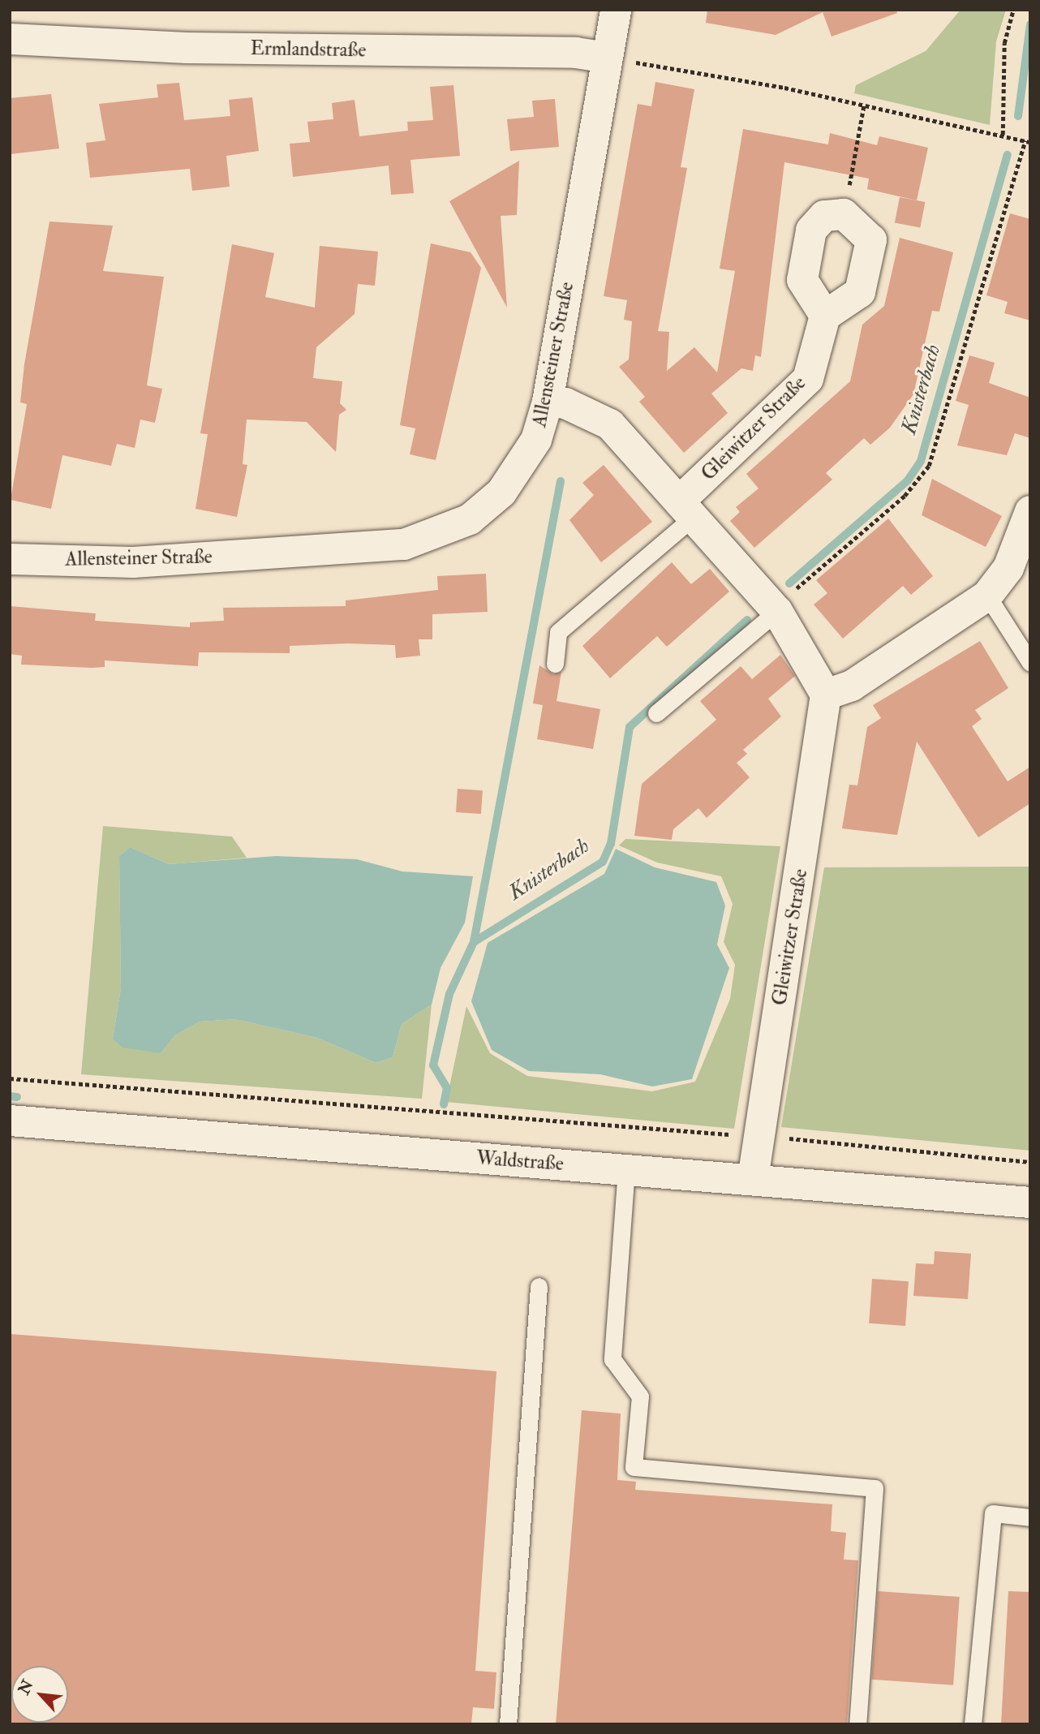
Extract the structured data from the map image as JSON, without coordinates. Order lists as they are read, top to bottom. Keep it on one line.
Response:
{"streets":{"street":["Ermlandstraße","Allensteiner Straße","Gleiwitzer Straße","Waldstraße"]},"crossings":[["Ermlandstraße","Allensteiner Straße"],["Gleiwitzer Straße","Waldstraße"]],"water":["Knisterbach"],"north":"top left"}
